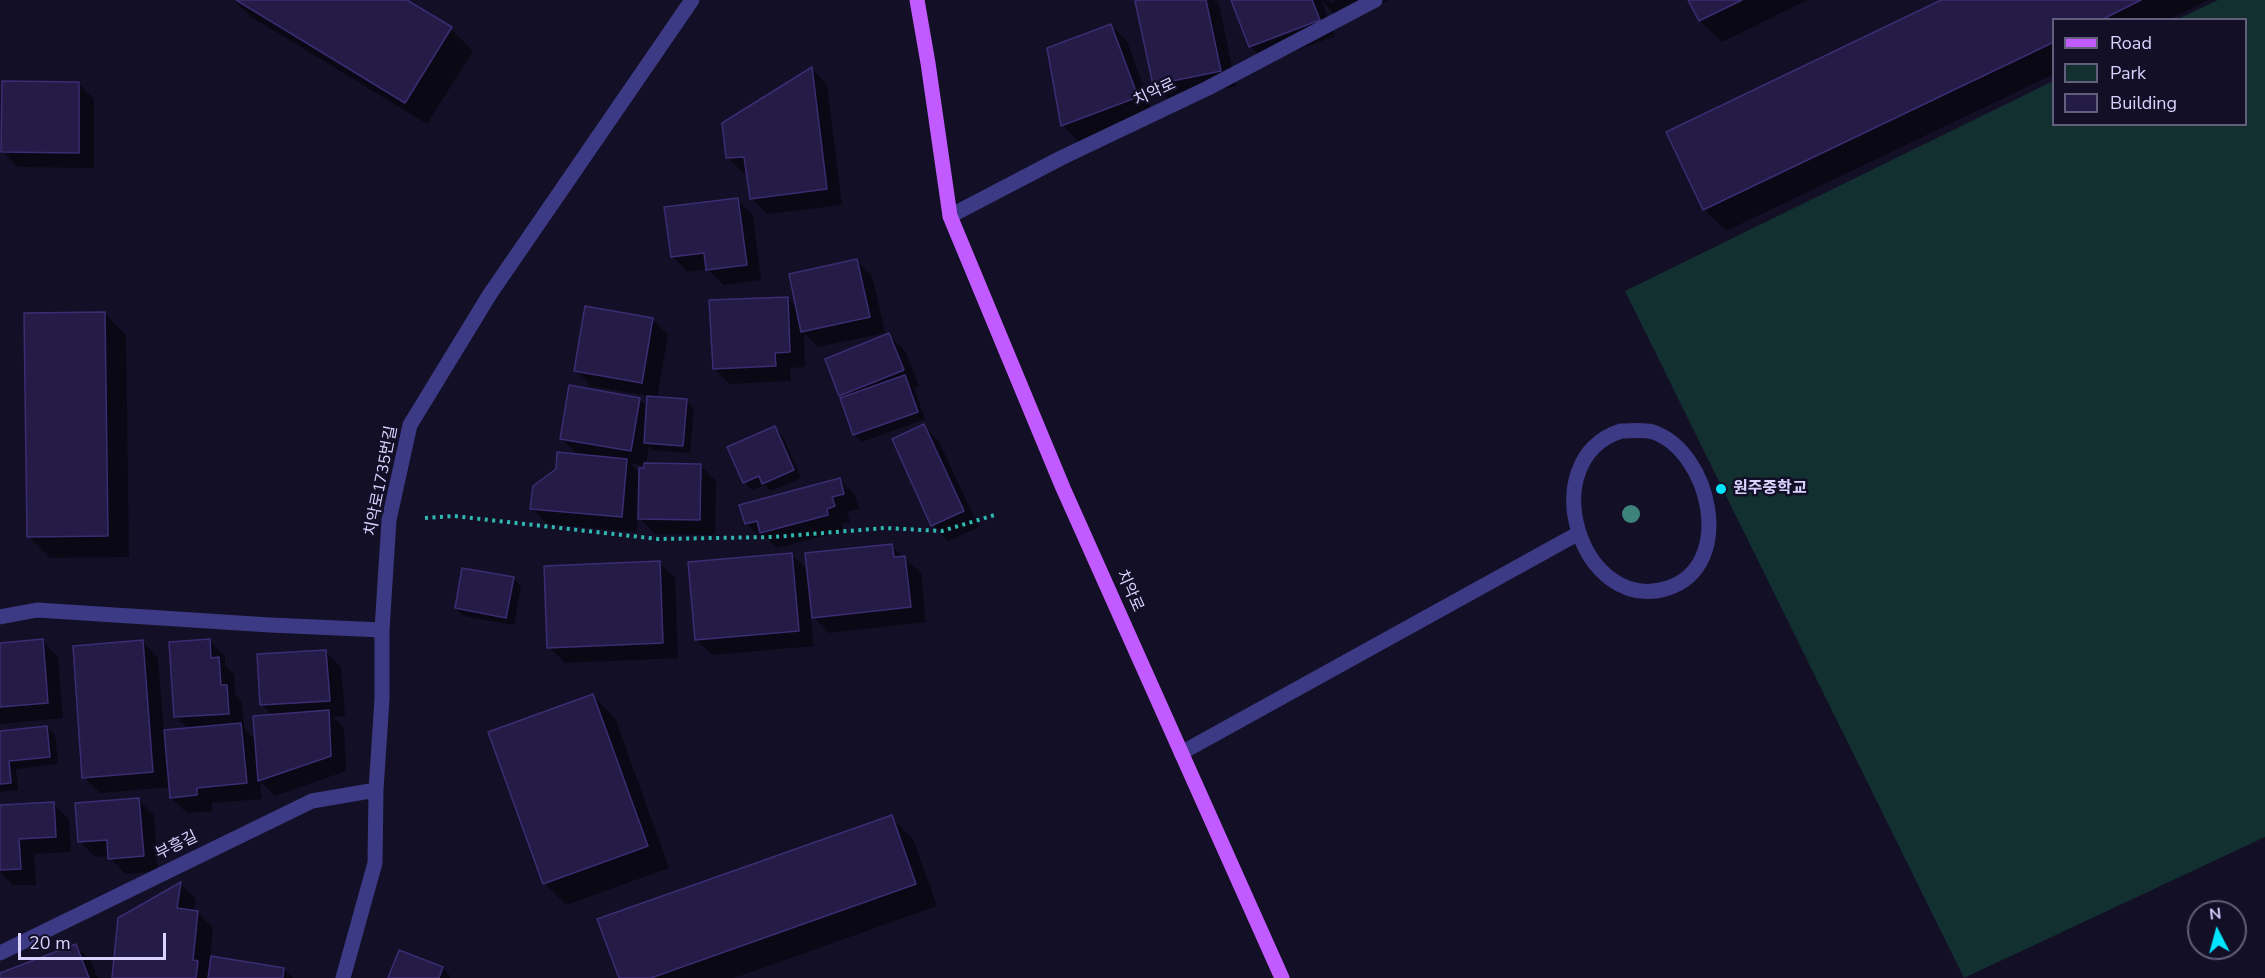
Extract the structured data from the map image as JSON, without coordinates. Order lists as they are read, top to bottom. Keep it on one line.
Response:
{"streets":{"main road":["치악로"],"street":["치악로1735번길","부흥길"]},"crossings":[["치악로1735번길","부흥길"]],"places":["원주중학교"],"legend":["Road","Park","Building"],"scale_bar":"20 m","north":"top"}
